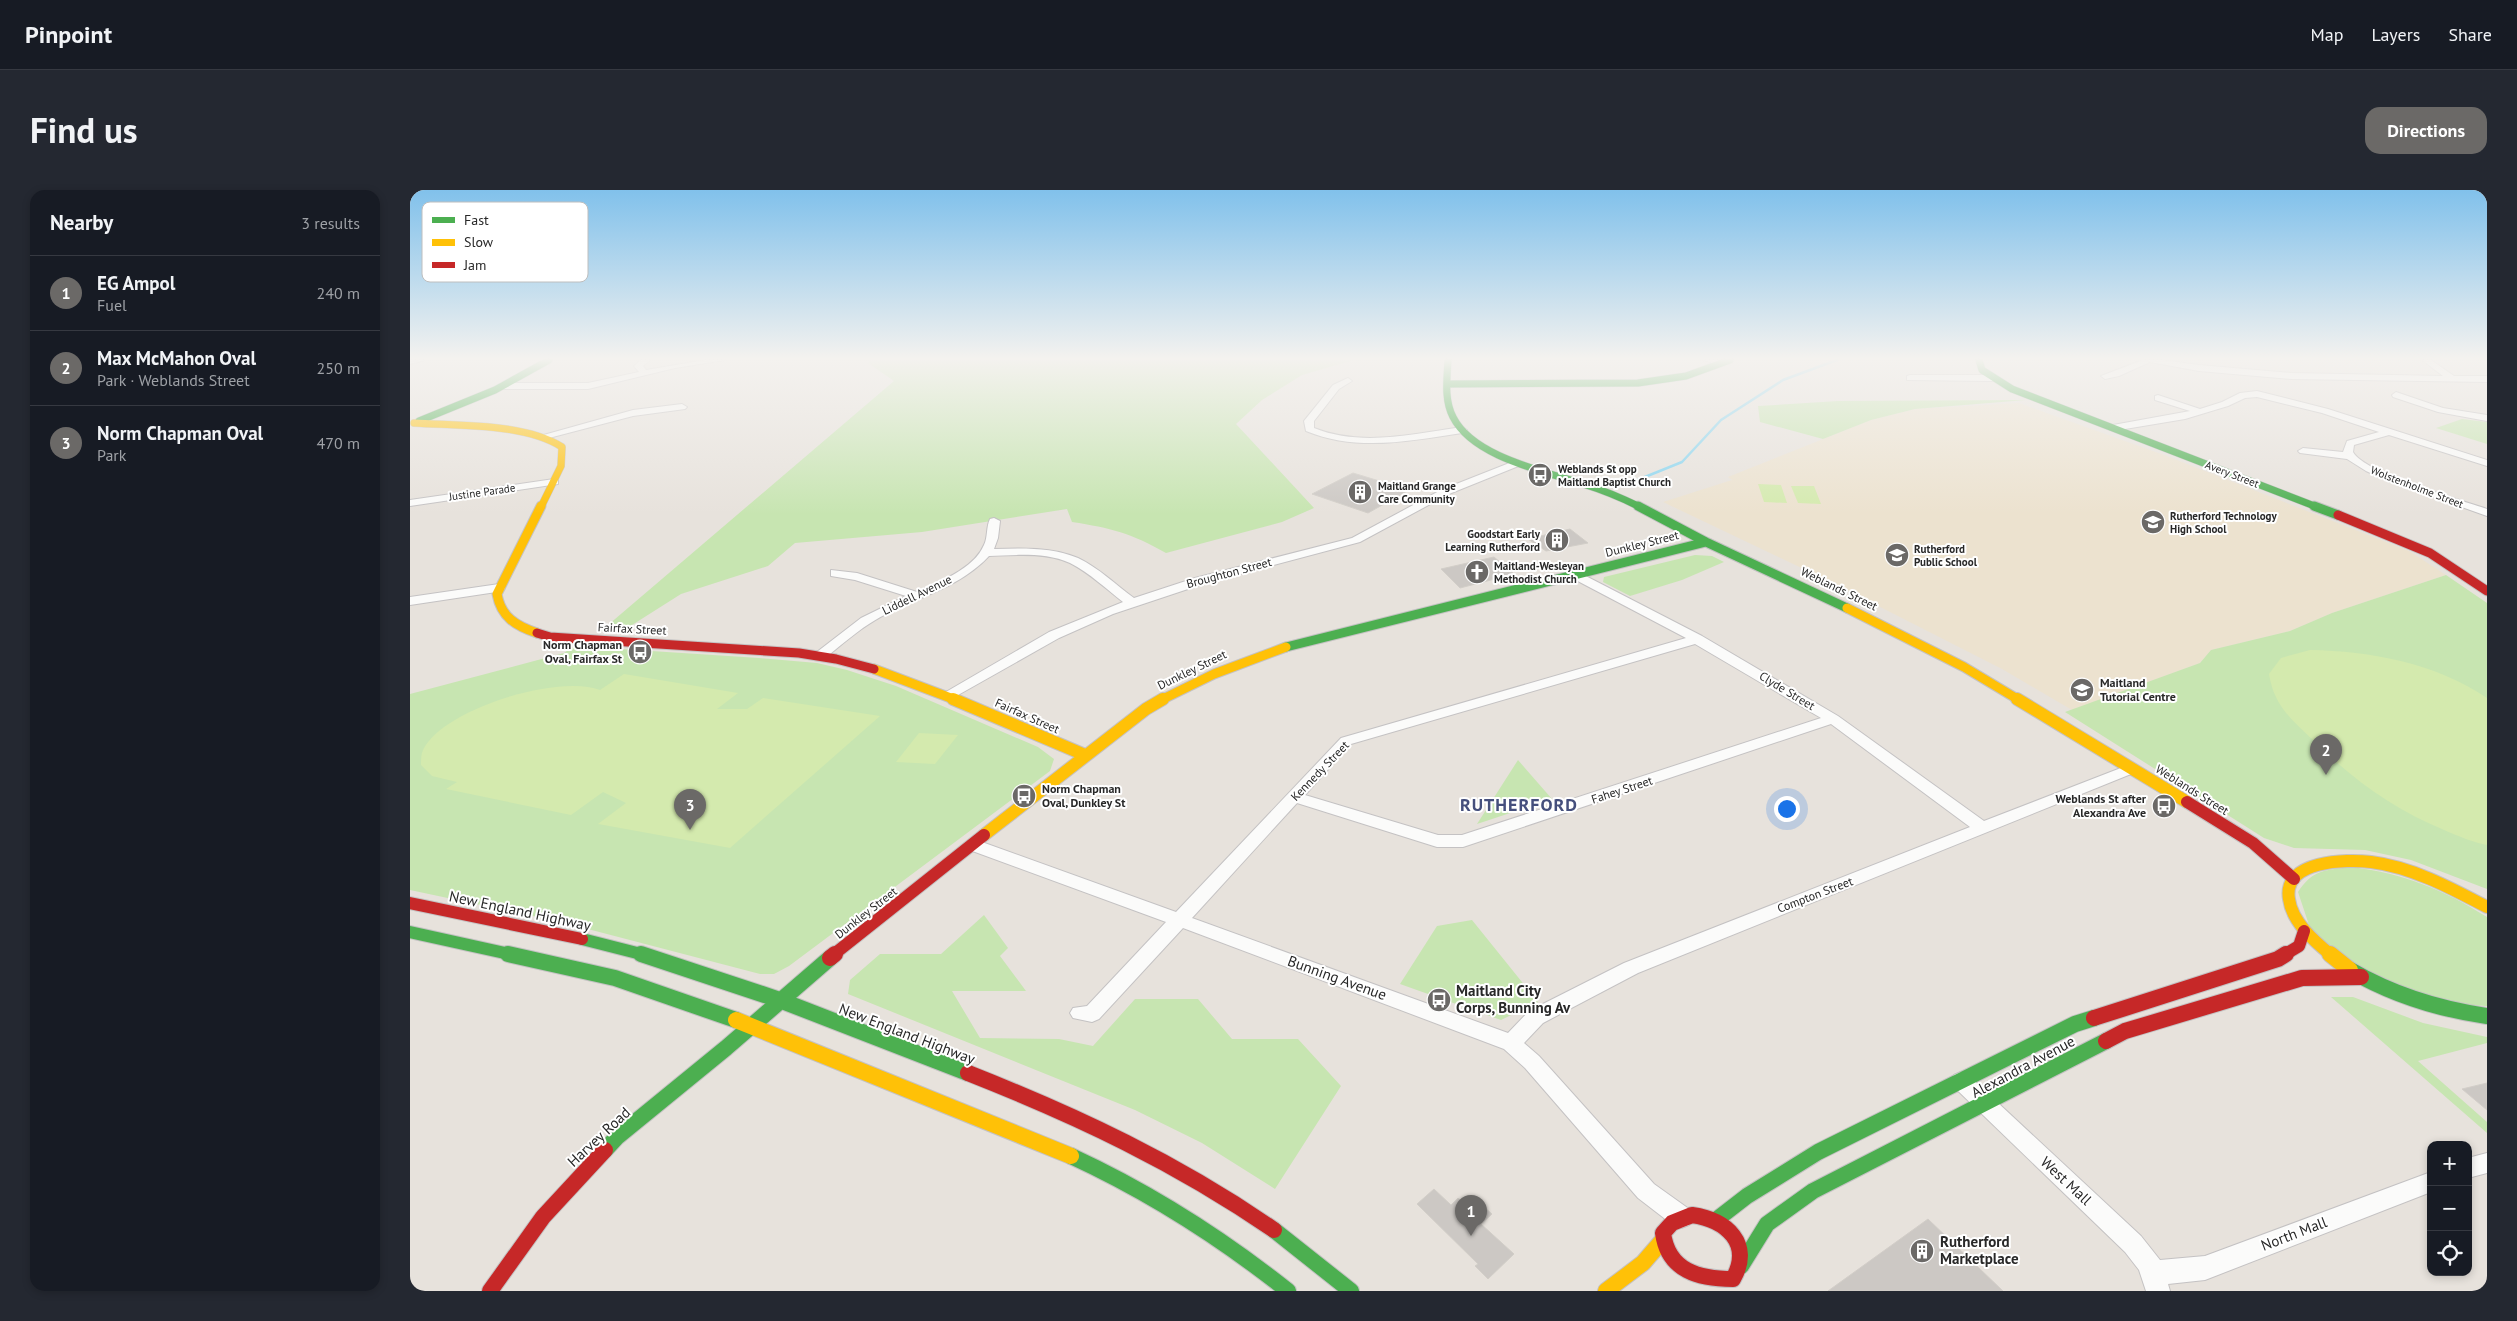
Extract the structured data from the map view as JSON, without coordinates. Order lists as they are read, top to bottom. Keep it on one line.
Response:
{"streets":{"main road":["Avery Street","Dunkley Street","Weblands Street","Fairfax Street","New England Highway","Alexandra Avenue","Harvey Road"],"street":["Wolstenholme Street","Justine Parade","Broughton Street","Liddell Avenue","Clyde Street","Kennedy Street","Fahey Street","Compton Street","Bunning Avenue","West Mall","North Mall"]},"crossings":[["Dunkley Street","Weblands Street"],["Dunkley Street","Fairfax Street"],["Dunkley Street","Clyde Street"],["Dunkley Street","New England Highway"],["Dunkley Street","Bunning Avenue"],["Dunkley Street","Harvey Road"],["Broughton Street","Weblands Street"],["Broughton Street","Fairfax Street"],["Weblands Street","Compton Street"],["Liddell Avenue","Fairfax Street"],["Clyde Street","Kennedy Street"],["Clyde Street","Fahey Street"],["Clyde Street","Compton Street"],["Kennedy Street","Fahey Street"],["Kennedy Street","Bunning Avenue"],["Compton Street","Bunning Avenue"],["Alexandra Avenue","West Mall"],["West Mall","North Mall"]],"districts":["RUTHERFORD"],"places":{"bus stop":["Weblands St opp Maitland Baptist Church","Norm Chapman Oval, Fairfax St","Norm Chapman Oval, Dunkley St","Weblands St after Alexandra Ave","Maitland City Corps, Bunning Av"],"building":["Maitland Grange Care Community","Goodstart Early Learning Rutherford","Rutherford Marketplace"],"school or university":["Rutherford Technology High School","Rutherford Public School","Maitland Tutorial Centre"],"church":["Maitland-Wesleyan Methodist Church"]},"legend":["Fast","Slow","Jam"],"page":{"header":"Pinpoint","nav":["Map","Layers","Share"],"title":"Find us","buttons":"Directions","heading":["Nearby","3 results"],"list":[{"mark":"1","name":"EG Ampol","note":"Fuel","value":"240 m"},{"mark":"2","name":"Max McMahon Oval","note":"Park · Weblands Street","value":"250 m"},{"mark":"3","name":"Norm Chapman Oval","note":"Park","value":"470 m"}],"pins":["2","3","1"],"map_buttons":["+","−"]}}
